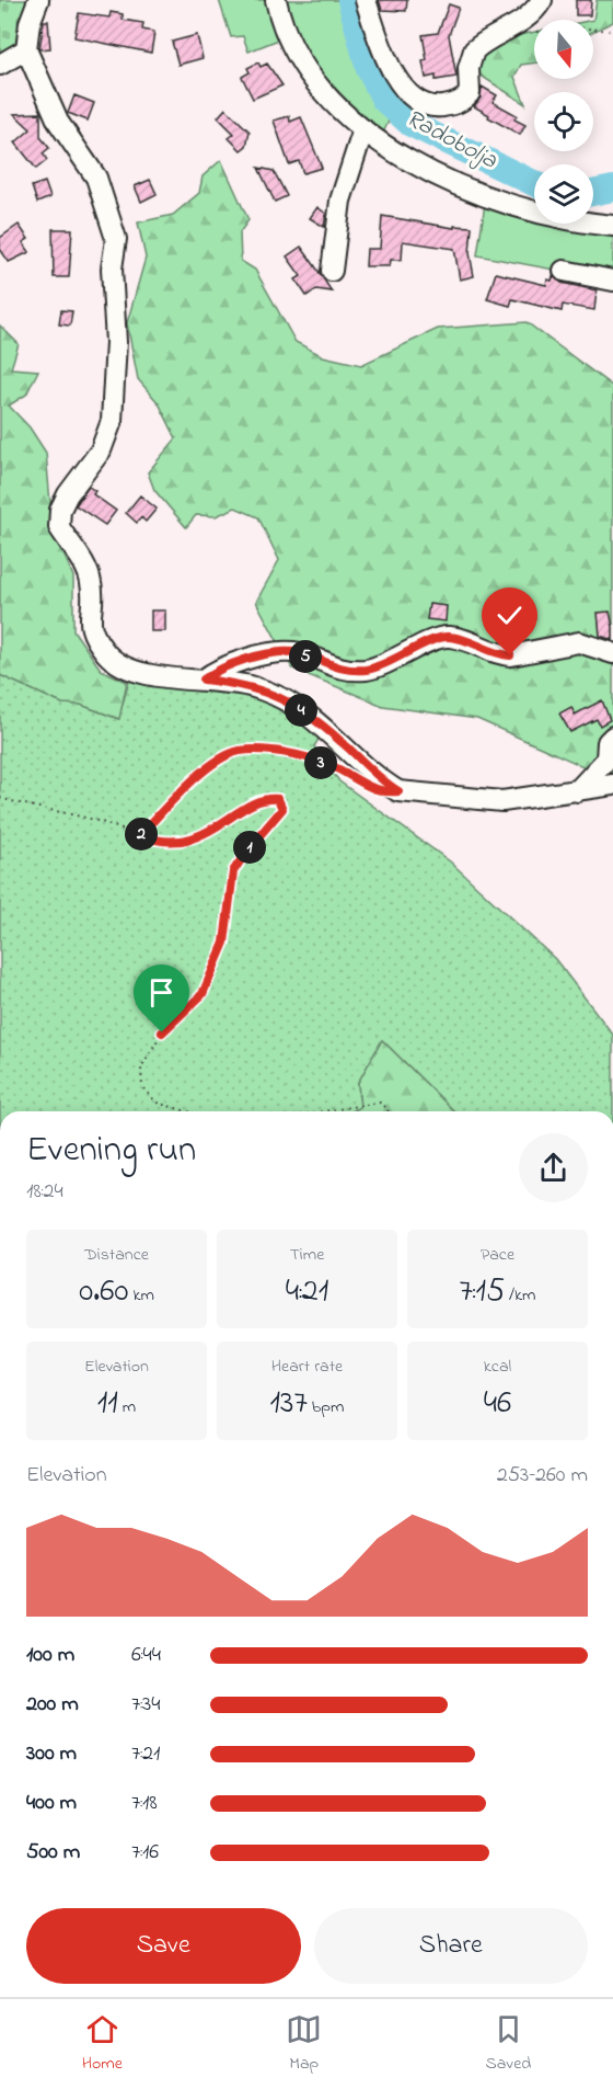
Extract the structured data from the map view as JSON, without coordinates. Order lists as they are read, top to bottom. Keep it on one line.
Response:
{"water":["Radobolja"],"north":"bottom","page":{"pins":["5","4","3","2","1"],"heading":["Evening run","18:24"],"stats":[["Distance","0.60 km"],["Time","4:21"],["Pace","7:15 /km"],["Elevation","11 m"],["Heart rate","137 bpm"],["kcal","46"]],"chart":["Elevation","253–260 m"],"list":[{"name":"100 m","note":"6:44"},{"name":"200 m","note":"7:34"},{"name":"300 m","note":"7:21"},{"name":"400 m","note":"7:18"},{"name":"500 m","note":"7:16"}],"buttons":["Save","Share"],"tabs":["Home","Map","Saved"]}}
